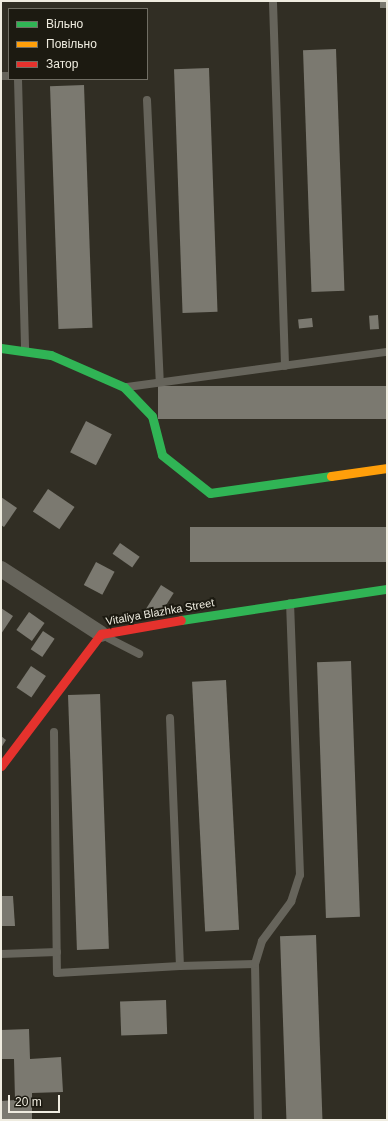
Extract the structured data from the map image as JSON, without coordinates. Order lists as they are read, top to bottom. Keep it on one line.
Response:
{"streets":{"street":["Vitaliya Blazhka Street"]},"legend":["Вільно","Повільно","Затор"],"scale_bar":"20 m"}
